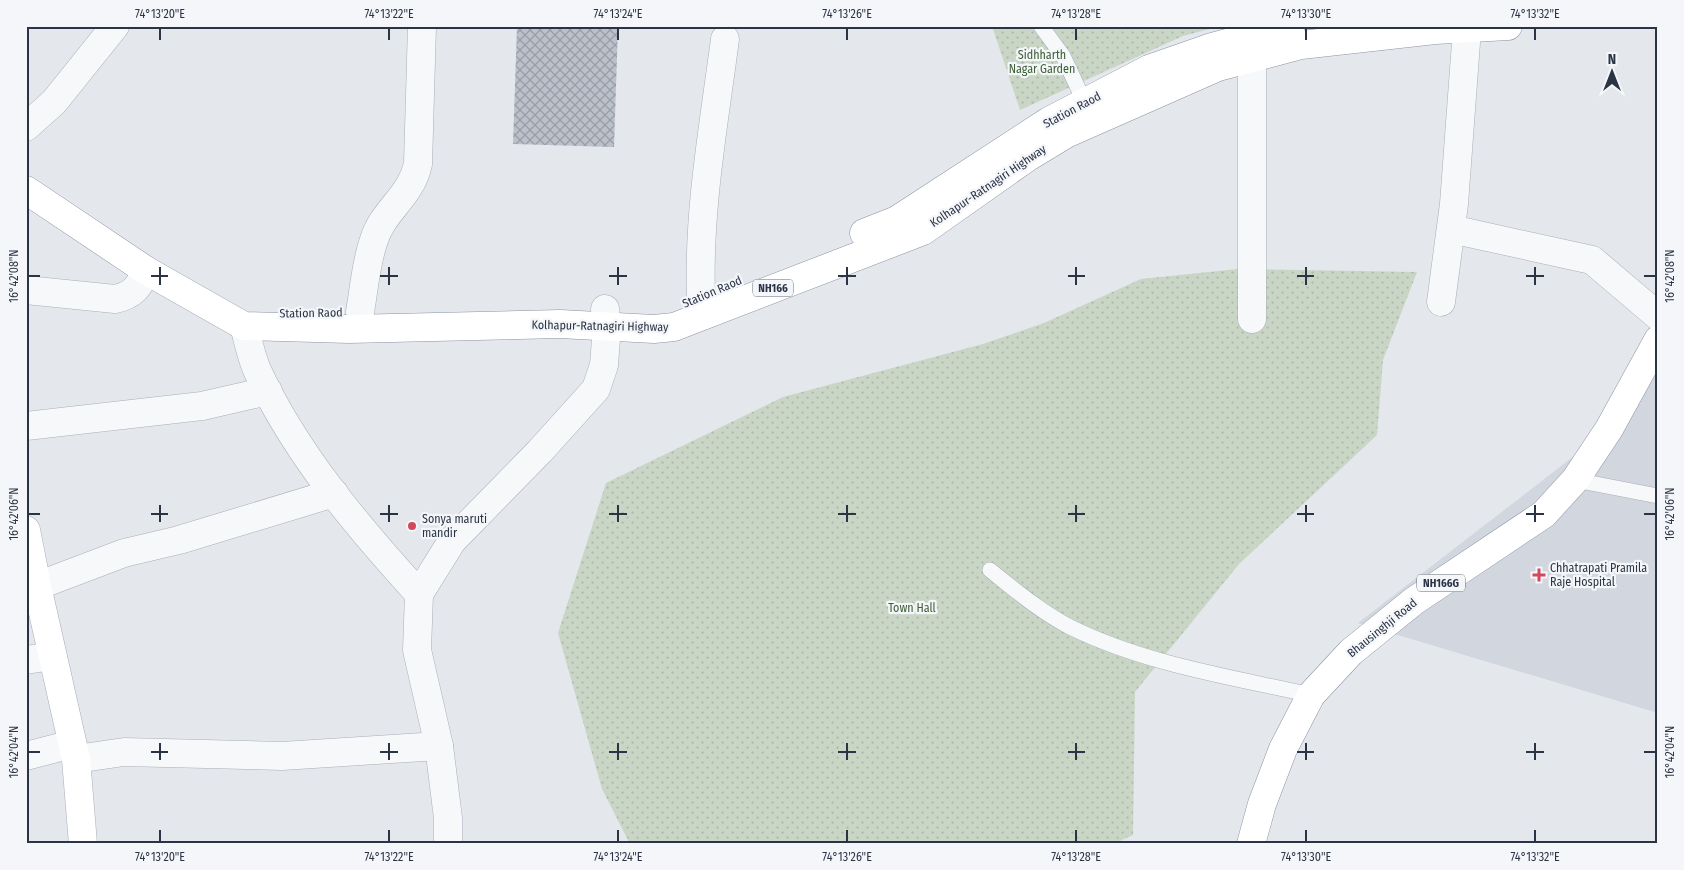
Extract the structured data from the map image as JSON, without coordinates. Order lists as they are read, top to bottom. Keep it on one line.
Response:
{"streets":{"main road":["Station Raod","Kolhapur-Ratnagiri Highway","NH166","NH166G","Bhausinghji Road"]},"crossings":[["Station Raod","Kolhapur-Ratnagiri Highway"]],"parks":["Sidhharth Nagar Garden","Town Hall"],"places":{"other":["Sonya maruti mandir"],"health":["Chhatrapati Pramila Raje Hospital"]},"north":"top","coordinates":["74°13'20\"E","74°13'22\"E","74°13'24\"E","74°13'26\"E","74°13'28\"E","74°13'30\"E","74°13'32\"E","16°42'08\"N","16°42'06\"N","16°42'04\"N"]}
